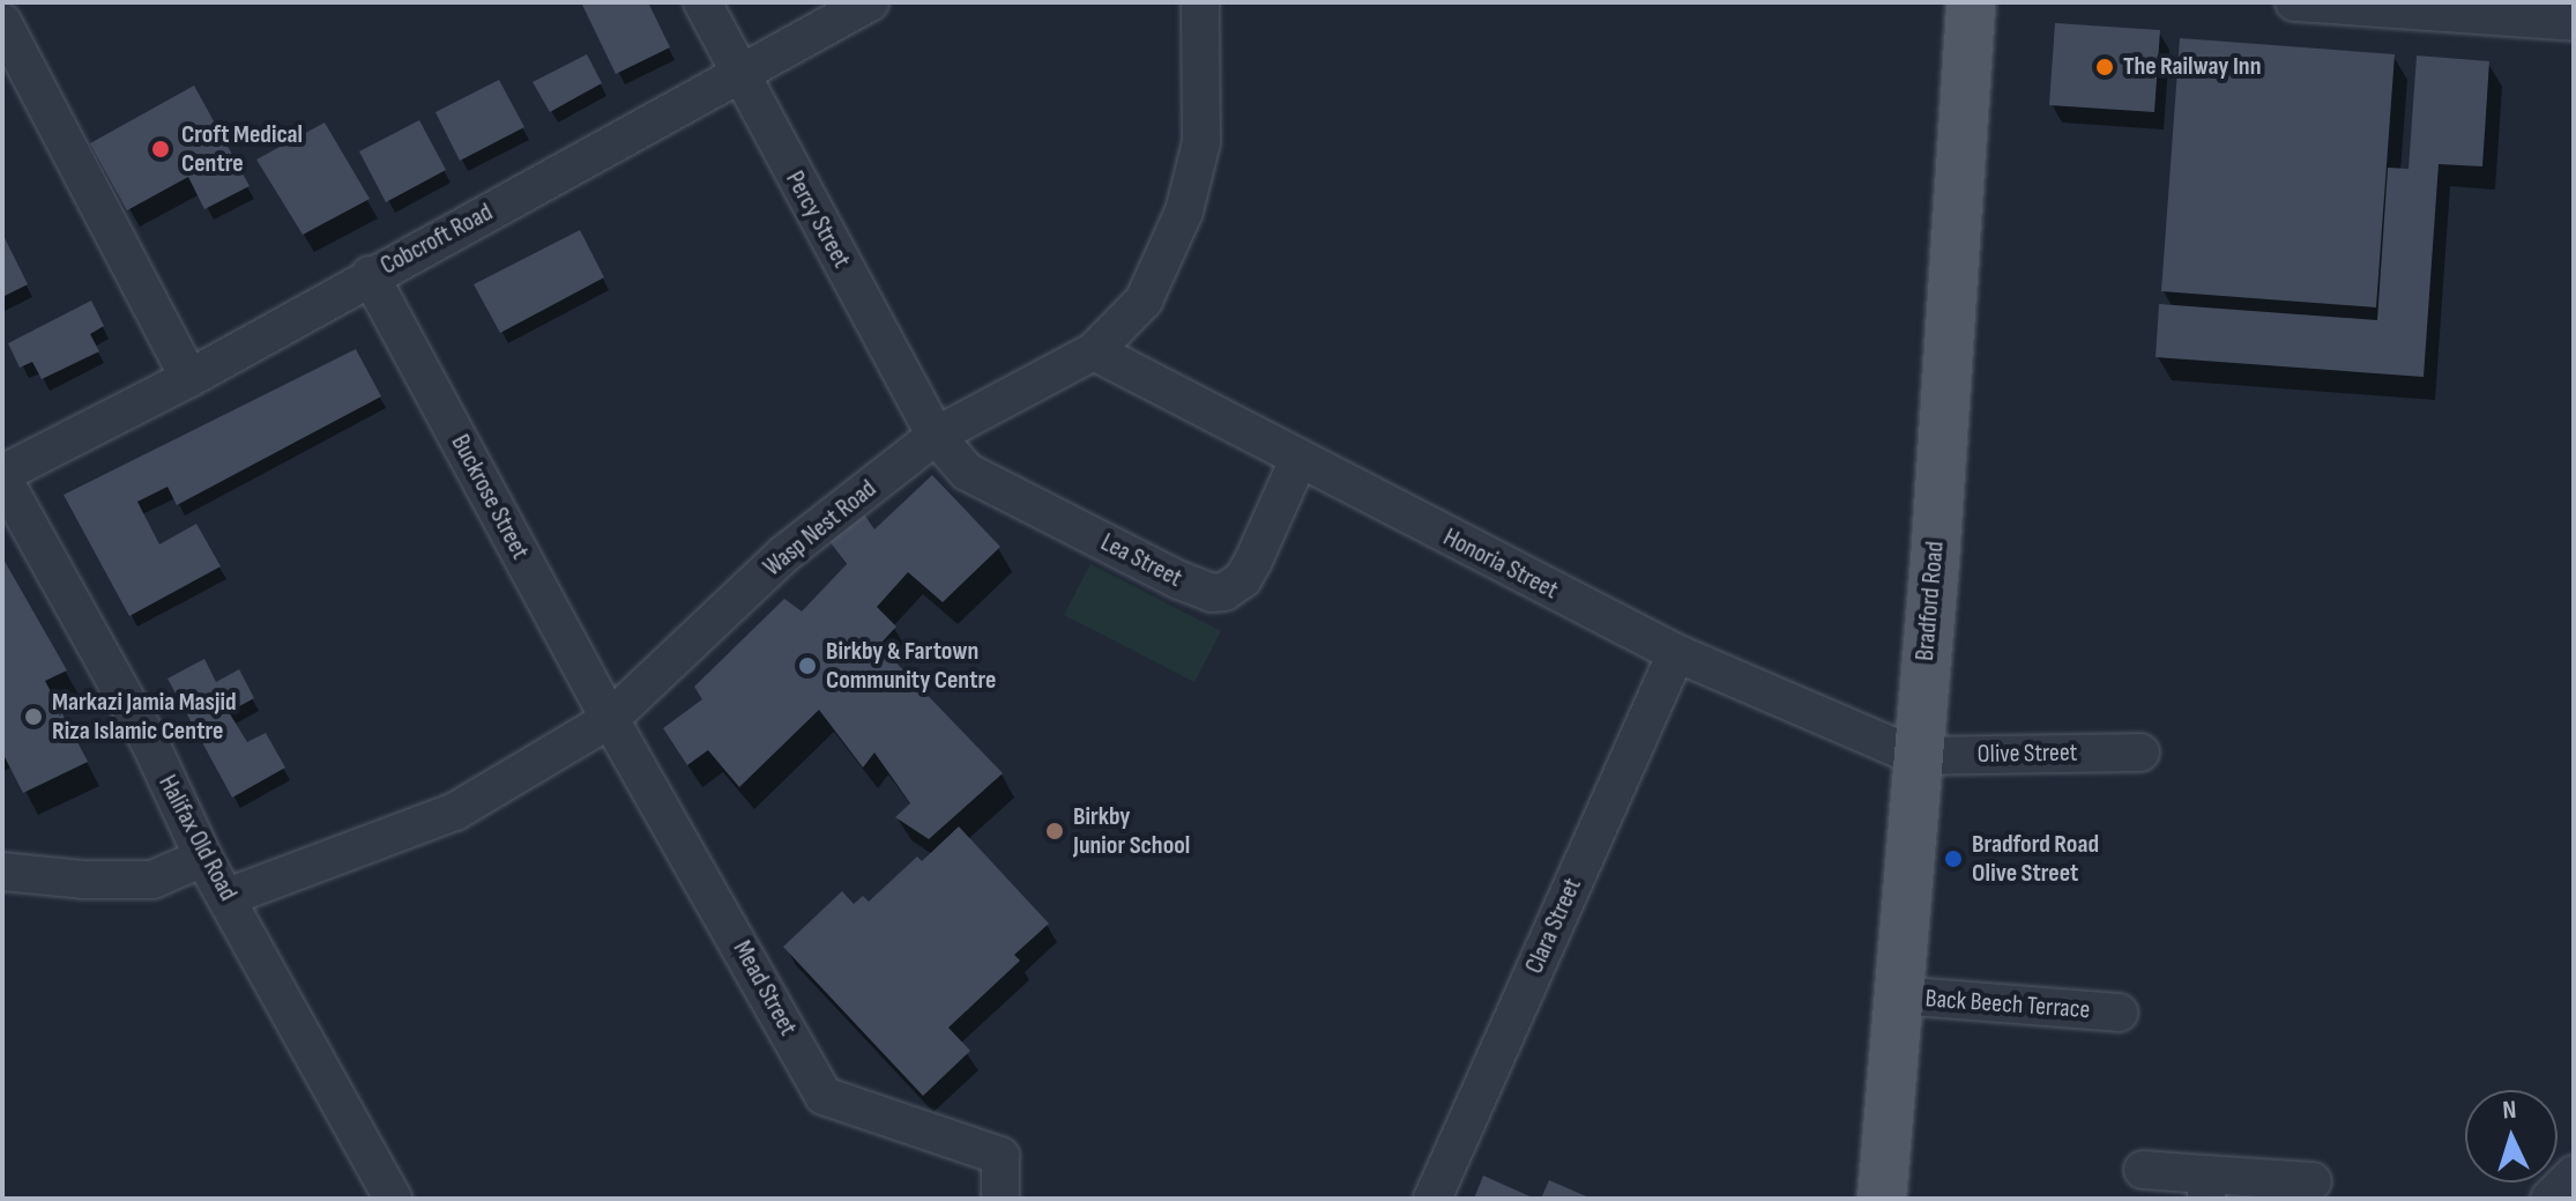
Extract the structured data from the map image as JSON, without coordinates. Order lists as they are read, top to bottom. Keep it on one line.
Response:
{"streets":{"main road":["Bradford Road"],"street":["Percy Street","Cobcroft Road","Buckrose Street","Wasp Nest Road","Lea Street","Honoria Street","Olive Street","Halifax Old Road","Clara Street","Mead Street","Back Beech Terrace"]},"crossings":[["Percy Street","Cobcroft Road"],["Percy Street","Wasp Nest Road"],["Percy Street","Lea Street"],["Cobcroft Road","Buckrose Street"],["Cobcroft Road","Halifax Old Road"],["Buckrose Street","Wasp Nest Road"],["Buckrose Street","Mead Street"],["Wasp Nest Road","Lea Street"],["Wasp Nest Road","Honoria Street"],["Wasp Nest Road","Halifax Old Road"],["Wasp Nest Road","Mead Street"],["Lea Street","Honoria Street"],["Honoria Street","Bradford Road"],["Honoria Street","Olive Street"],["Honoria Street","Clara Street"],["Bradford Road","Olive Street"],["Bradford Road","Back Beech Terrace"]],"places":["The Railway Inn","Croft Medical Centre","Birkby & Fartown Community Centre","Markazi Jamia Masjid Riza Islamic Centre","Birkby Junior School","Bradford Road Olive Street"],"north":"top"}
